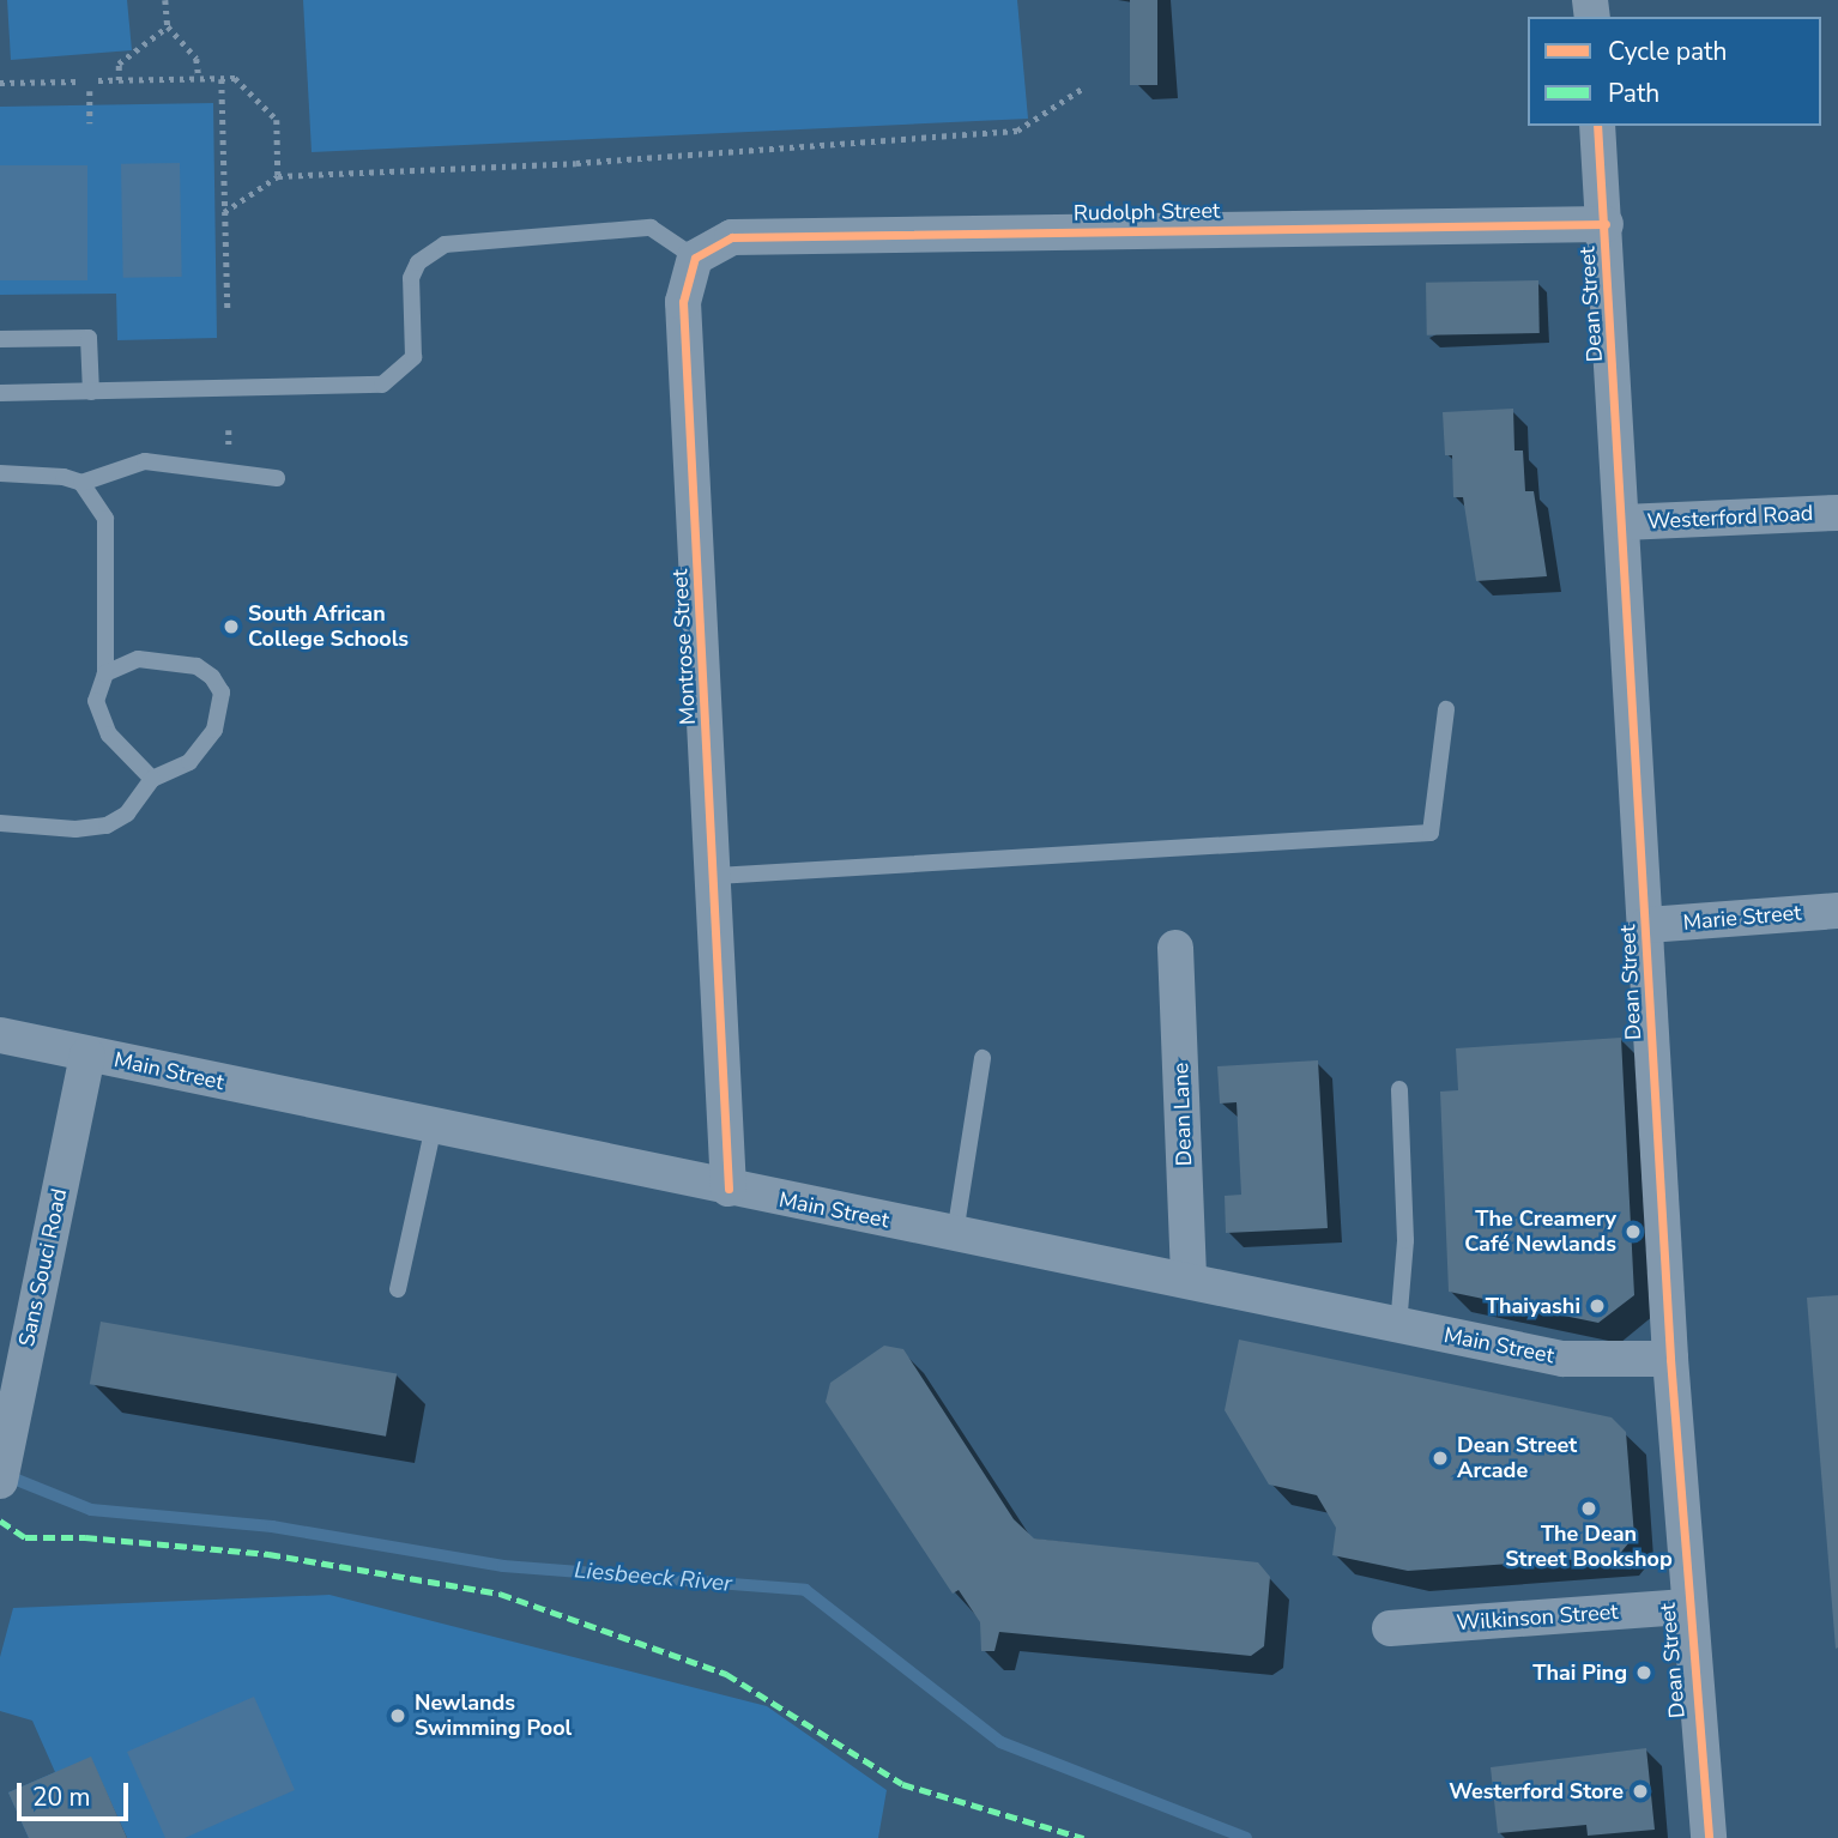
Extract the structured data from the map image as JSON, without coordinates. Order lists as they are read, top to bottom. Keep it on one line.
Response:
{"streets":{"street":["Rudolph Street","Dean Street","Westerford Road","Montrose Street","Marie Street","Main Street","Dean Lane","Sans Souci Road","Wilkinson Street"]},"crossings":[["Rudolph Street","Dean Street"],["Rudolph Street","Montrose Street"],["Dean Street","Westerford Road"],["Dean Street","Marie Street"],["Dean Street","Main Street"],["Dean Street","Wilkinson Street"],["Montrose Street","Main Street"],["Main Street","Dean Lane"],["Main Street","Sans Souci Road"]],"water":["Liesbeeck River"],"places":["South African College Schools","The Creamery Café Newlands","Thaiyashi","Dean Street Arcade","The Dean Street Bookshop","Thai Ping","Newlands Swimming Pool","Westerford Store"],"legend":["Cycle path","Path"],"scale_bar":"20 m"}
